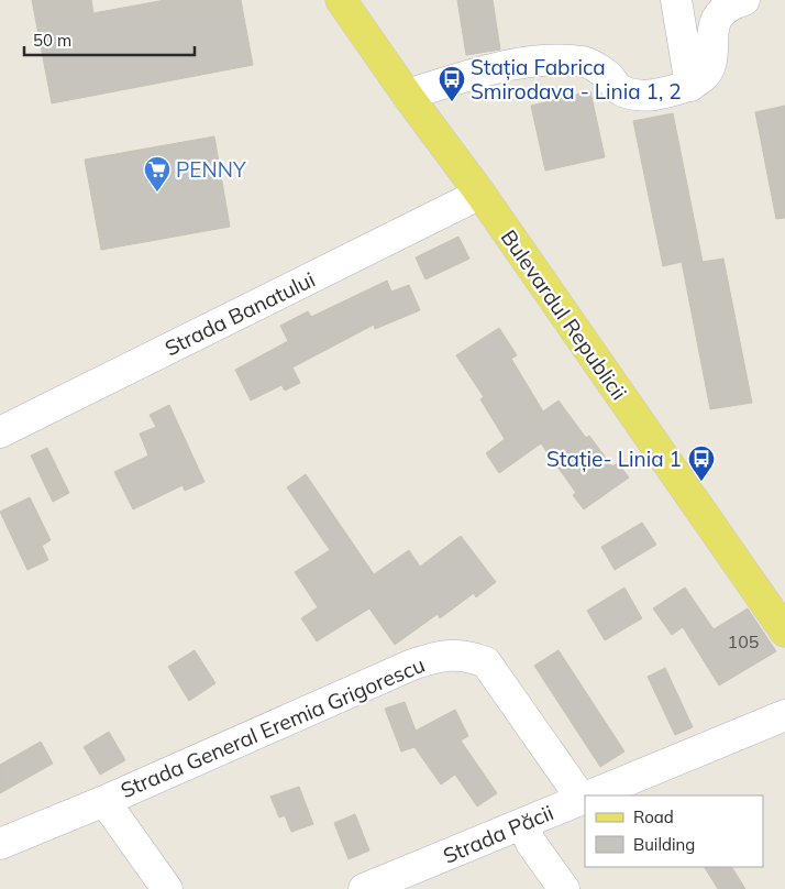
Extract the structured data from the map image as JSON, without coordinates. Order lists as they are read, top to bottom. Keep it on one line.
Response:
{"streets":{"main road":["Bulevardul Republicii"],"street":["Strada Banatului","Strada General Eremia Grigorescu","Strada Păcii"]},"crossings":[["Strada Banatului","Bulevardul Republicii"],["Strada General Eremia Grigorescu","Strada Păcii"]],"places":{"bus stop":["Stația Fabrica Smirodava - Linia 1, 2","Stație- Linia 1"],"supermarket":["PENNY"]},"house_numbers":["105"],"legend":["Road","Building"],"scale_bar":"50 m"}
